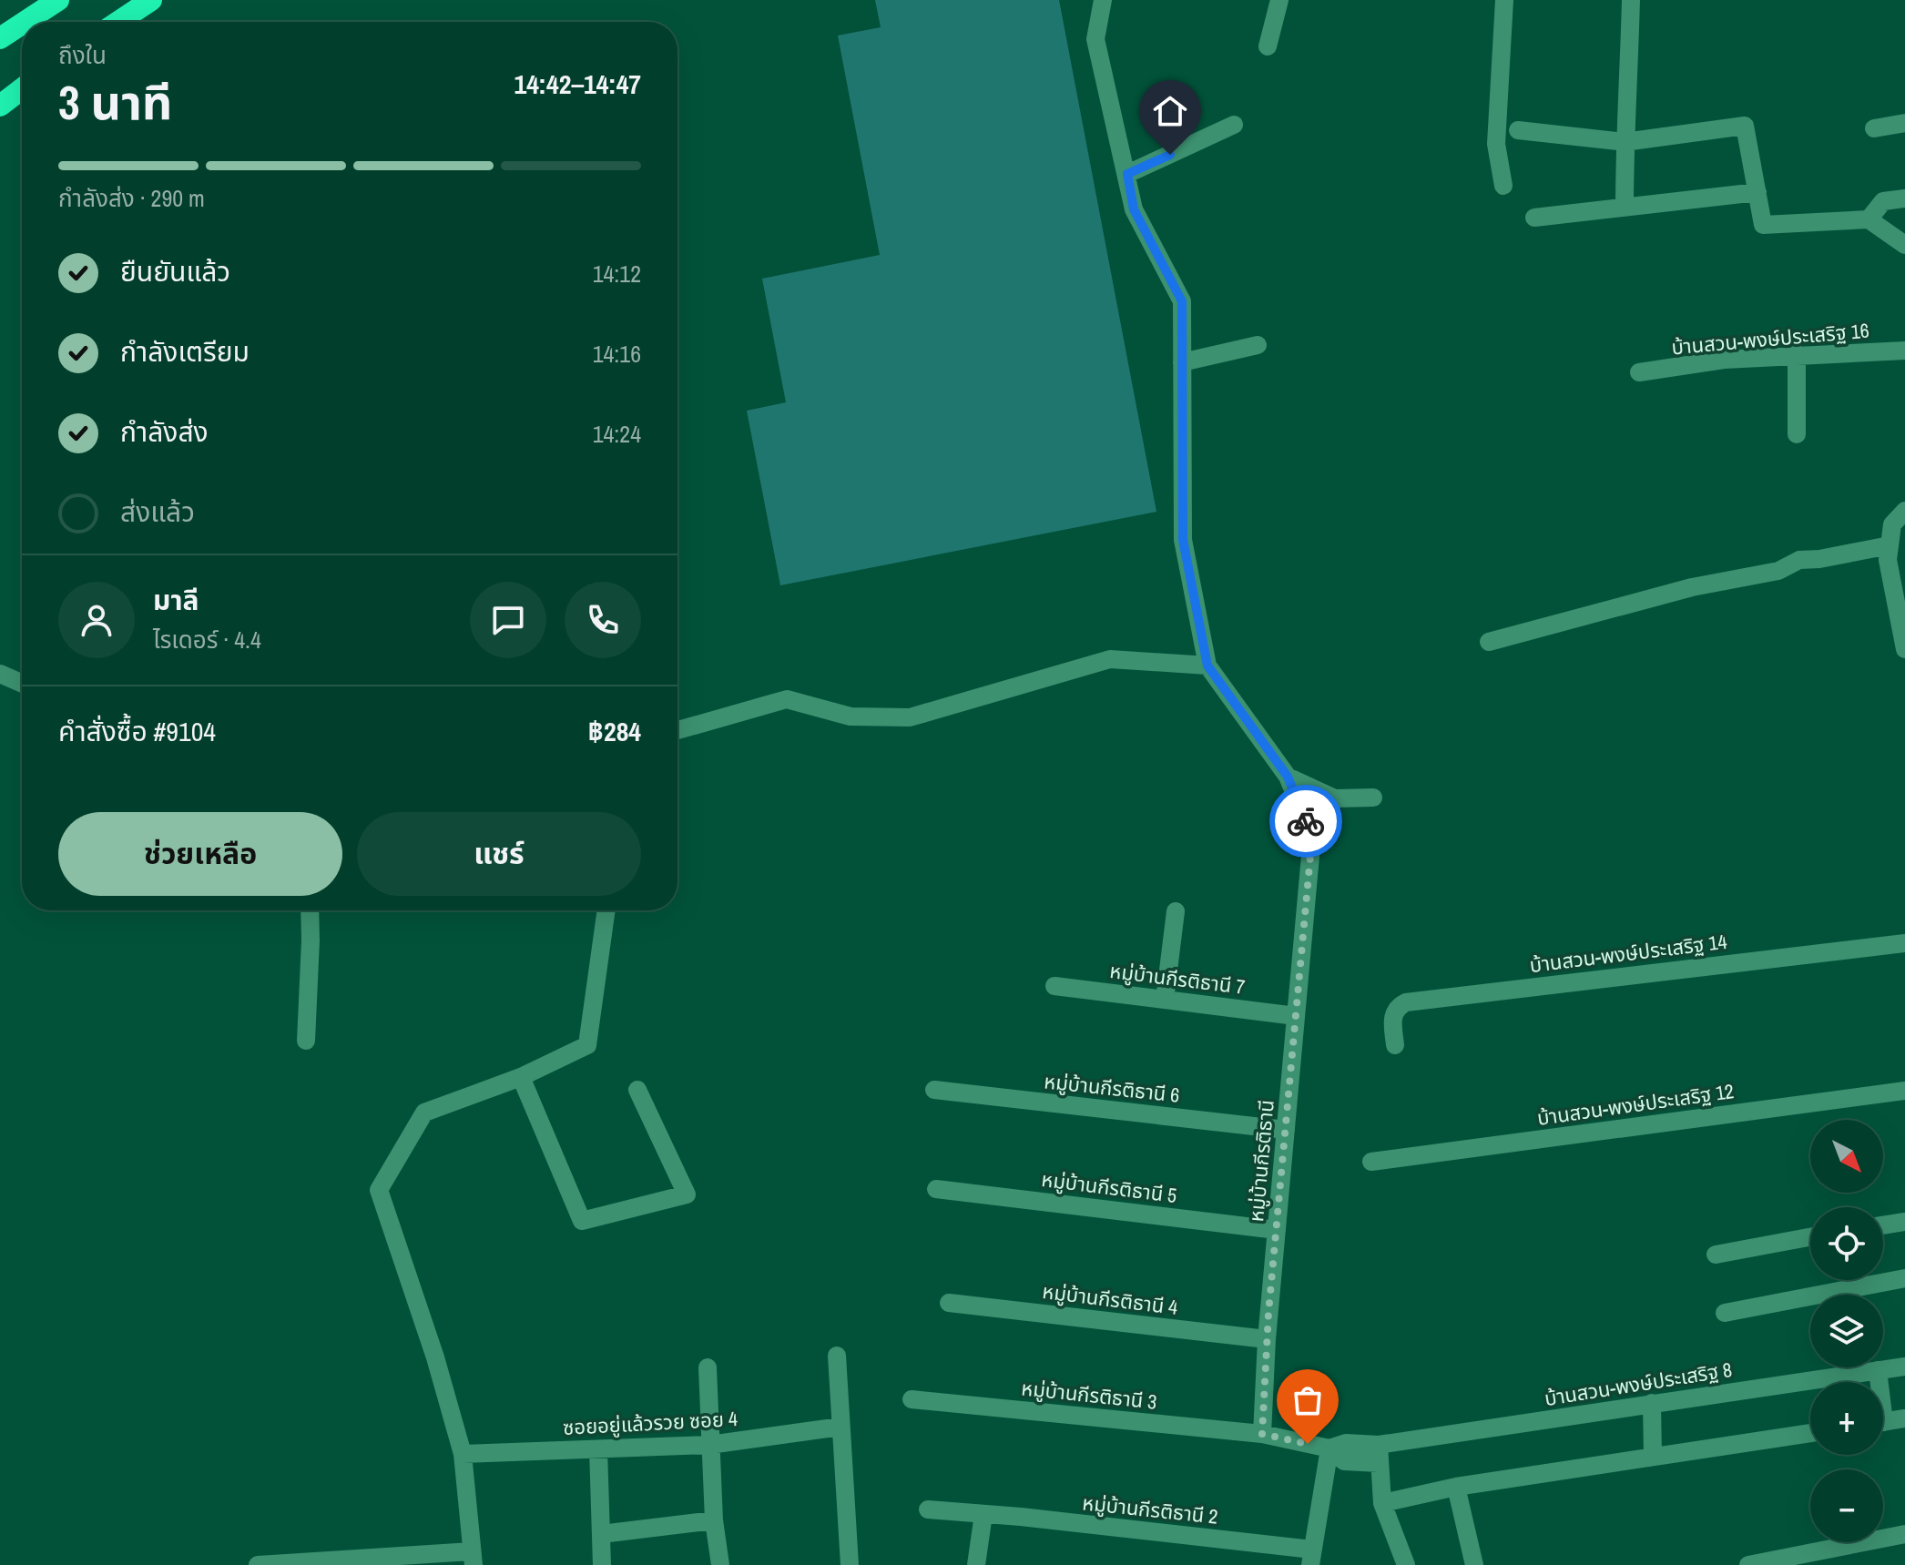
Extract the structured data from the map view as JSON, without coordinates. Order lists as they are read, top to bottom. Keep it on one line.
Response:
{"streets":{"street":["บ้านสวน-พงษ์ประเสริฐ 16","บ้านสวน-พงษ์ประเสริฐ 14","หมู่บ้านกีรติธานี 7","หมู่บ้านกีรติธานี 6","บ้านสวน-พงษ์ประเสริฐ 12","หมู่บ้านกีรติธานี","หมู่บ้านกีรติธานี 5","หมู่บ้านกีรติธานี 4","บ้านสวน-พงษ์ประเสริฐ 8","หมู่บ้านกีรติธานี 3","ซอยอยู่แล้วรวย ซอย 4","หมู่บ้านกีรติธานี 2"]},"crossings":[["หมู่บ้านกีรติธานี 7","หมู่บ้านกีรติธานี"],["หมู่บ้านกีรติธานี 6","หมู่บ้านกีรติธานี"],["หมู่บ้านกีรติธานี","หมู่บ้านกีรติธานี 5"],["หมู่บ้านกีรติธานี","หมู่บ้านกีรติธานี 4"],["หมู่บ้านกีรติธานี","หมู่บ้านกีรติธานี 3"]],"north":"bottom right","page":{"heading":["3 นาที","ถึงใน","14:42–14:47"],"panel":["มาลี","ไรเดอร์ · 4.4","คำสั่งซื้อ #9104","฿284"],"bar":"กำลังส่ง · 290 m","list":[["ยืนยันแล้ว","14:12"],["กำลังเตรียม","14:16"],["กำลังส่ง","14:24"],"ส่งแล้ว"],"buttons":["ช่วยเหลือ","แชร์"],"map_buttons":["+","−"]}}
